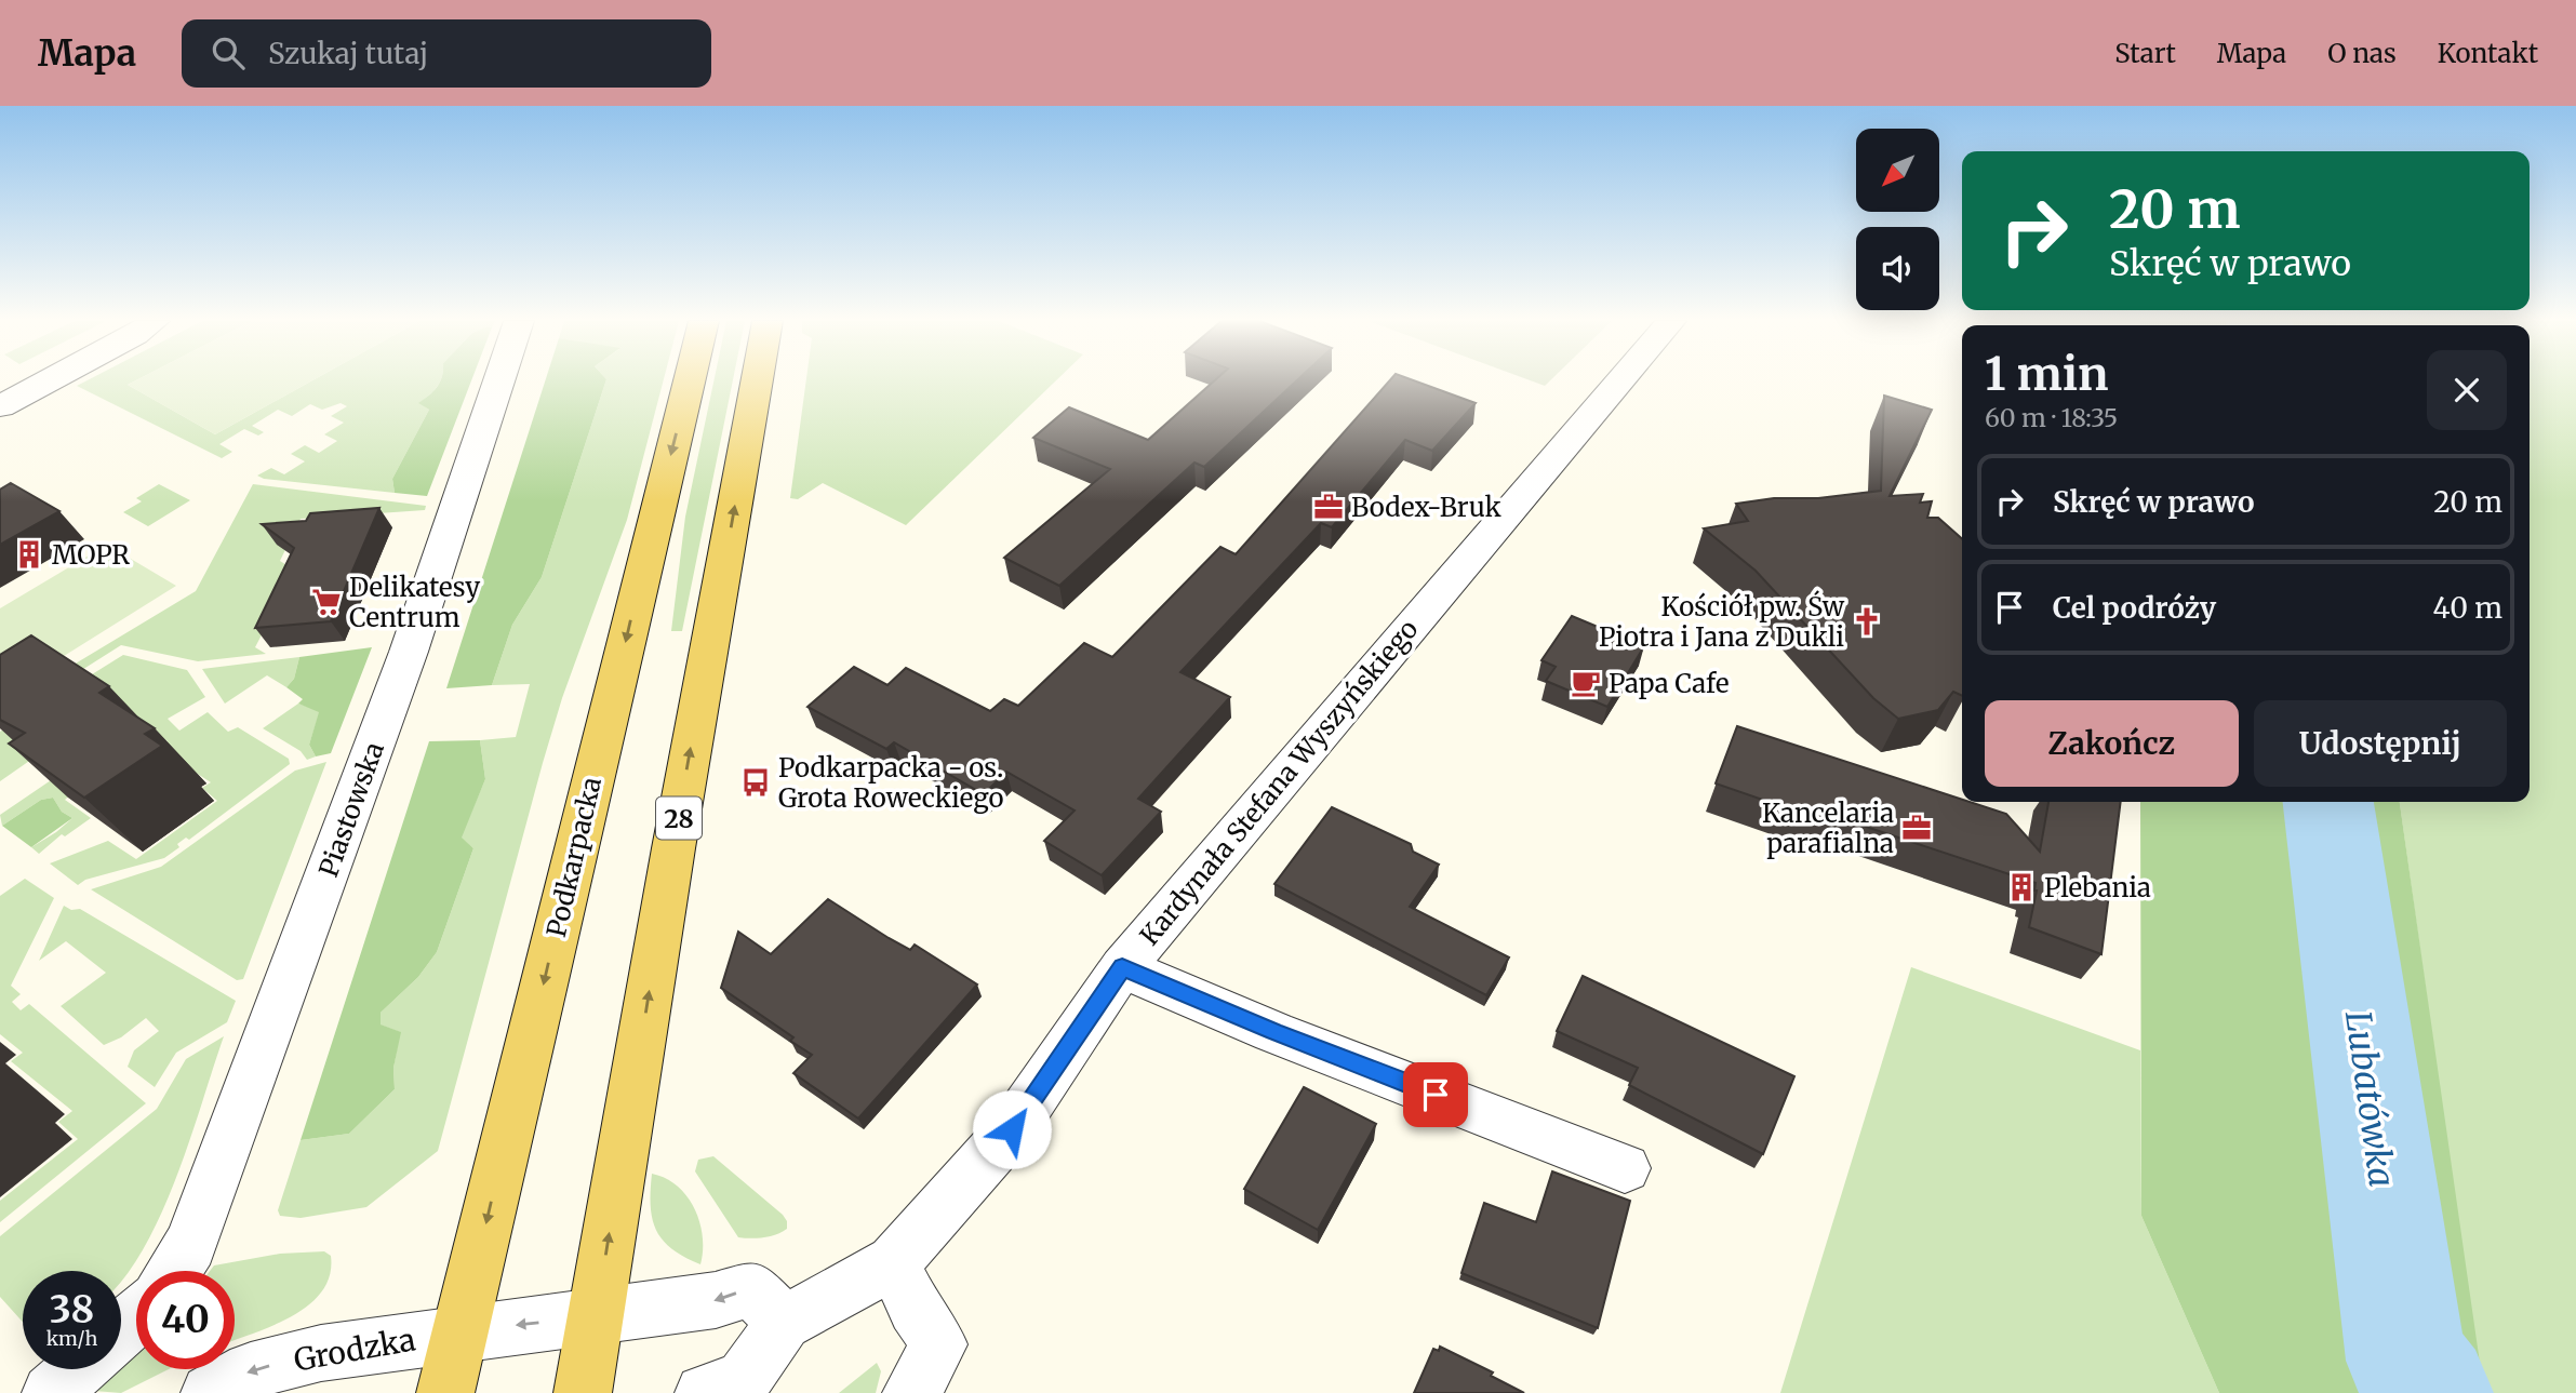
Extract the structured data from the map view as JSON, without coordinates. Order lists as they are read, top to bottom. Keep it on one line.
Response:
{"streets":{"main road":["28","Podkarpacka"],"street":["Kardynała Stefana Wyszyńskiego","Piastowska","Grodzka"]},"crossings":[["Kardynała Stefana Wyszyńskiego","Grodzka"],["28","Grodzka"],["Podkarpacka","Grodzka"]],"one_way":["Grodzka"],"water":["Lubatówka"],"places":{"office":["Bodex-Bruk","Kancelaria parafialna"],"building":["MOPR","Plebania"],"supermarket":["Delikatesy Centrum"],"church":["Kościół pw. Św Piotra i Jana z Dukli"],"cafe":["Papa Cafe"],"bus stop":["Podkarpacka - os. Grota Roweckiego"]},"north":"bottom left","page":{"header":"Mapa","search":"Szukaj tutaj","nav":["Start","Mapa","O nas","Kontakt"],"turn":["20 m","Skręć w prawo"],"heading":["1 min","60 m · 18:35"],"list":[{"name":"Skręć w prawo","value":"20 m"},{"name":"Cel podróży","value":"40 m"}],"buttons":["Zakończ","Udostępnij"],"speed":"38 km/h","limit":"40"}}
